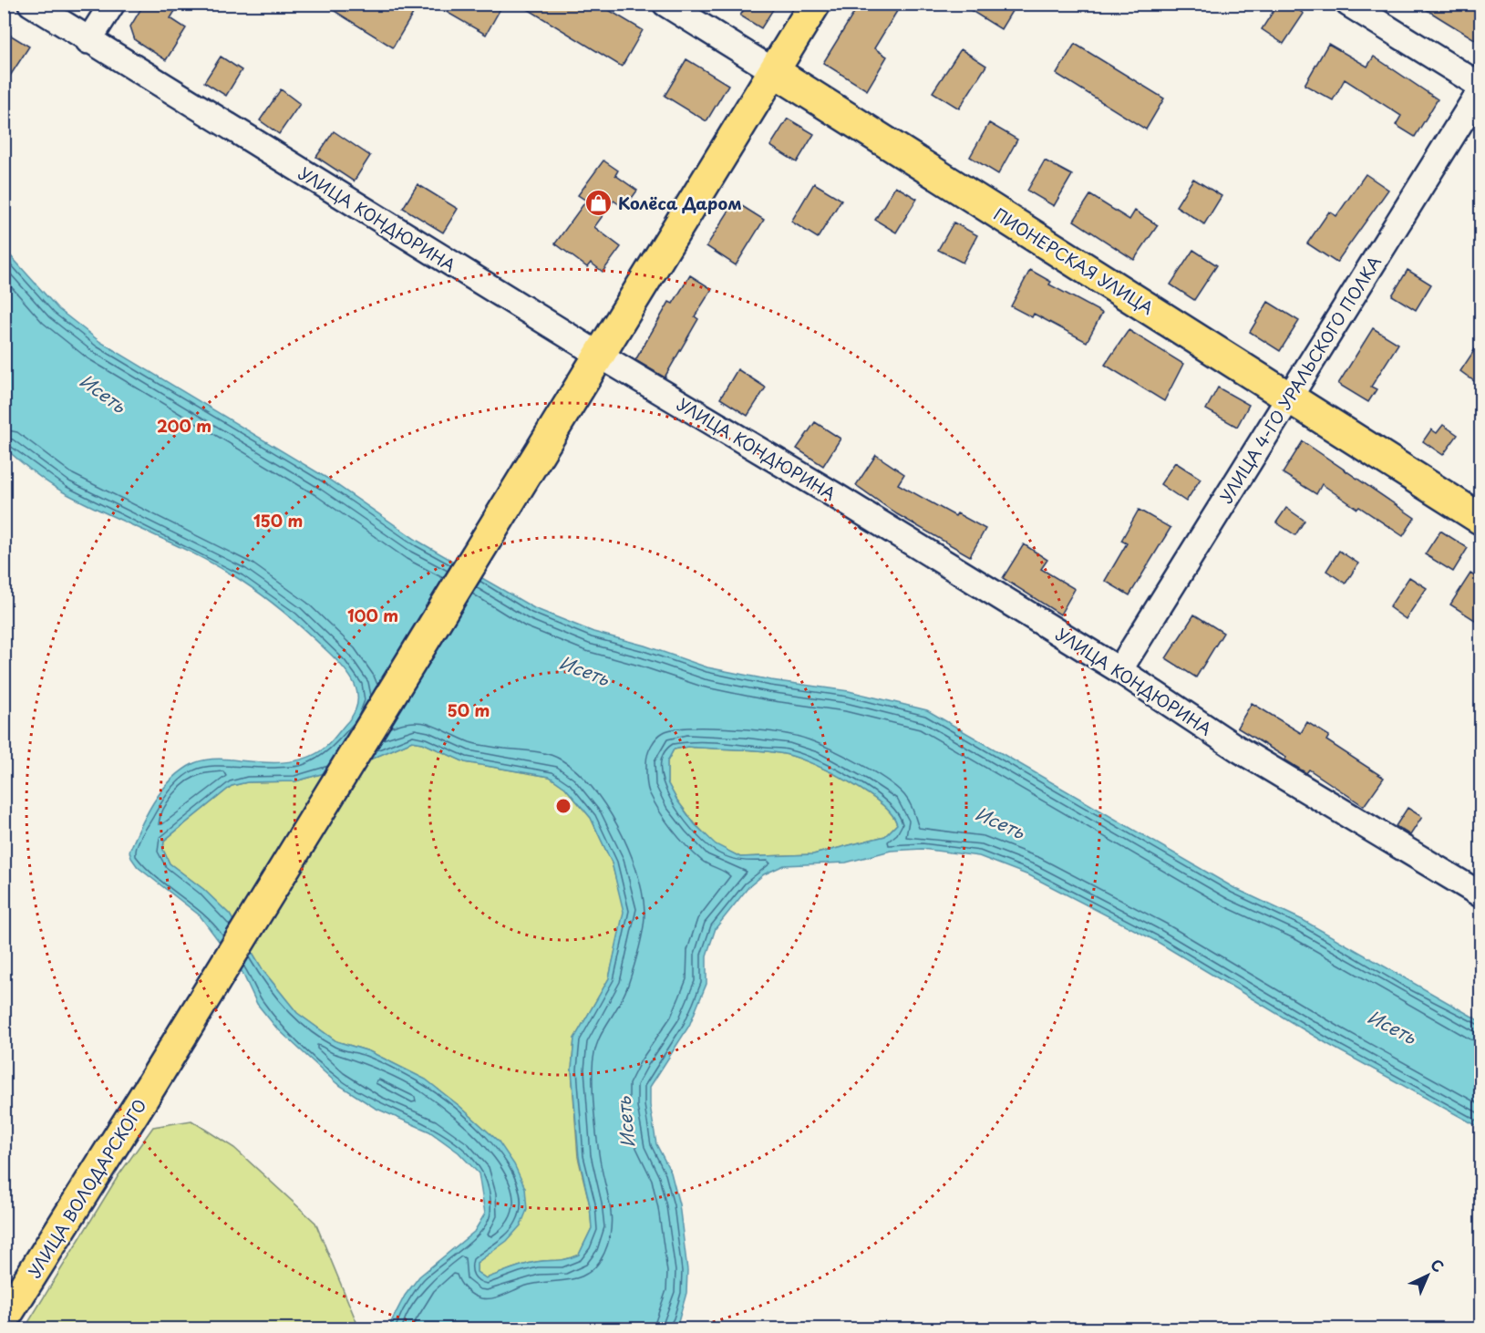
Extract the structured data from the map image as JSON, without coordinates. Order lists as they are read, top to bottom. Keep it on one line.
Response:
{"streets":{"main road":["ПИОНЕРСКАЯ УЛИЦА","УЛИЦА ВОЛОДАРСКОГО"],"street":["УЛИЦА КОНДЮРИНА","УЛИЦА 4-ГО УРАЛЬСКОГО ПОЛКА"]},"crossings":[["УЛИЦА КОНДЮРИНА","УЛИЦА 4-ГО УРАЛЬСКОГО ПОЛКА"],["УЛИЦА КОНДЮРИНА","УЛИЦА ВОЛОДАРСКОГО"],["ПИОНЕРСКАЯ УЛИЦА","УЛИЦА 4-ГО УРАЛЬСКОГО ПОЛКА"]],"water":["Исеть"],"places":{"shop":["Колёса Даром"]},"north":"top right","rings":["200 m","150 m","100 m","50 m"]}
